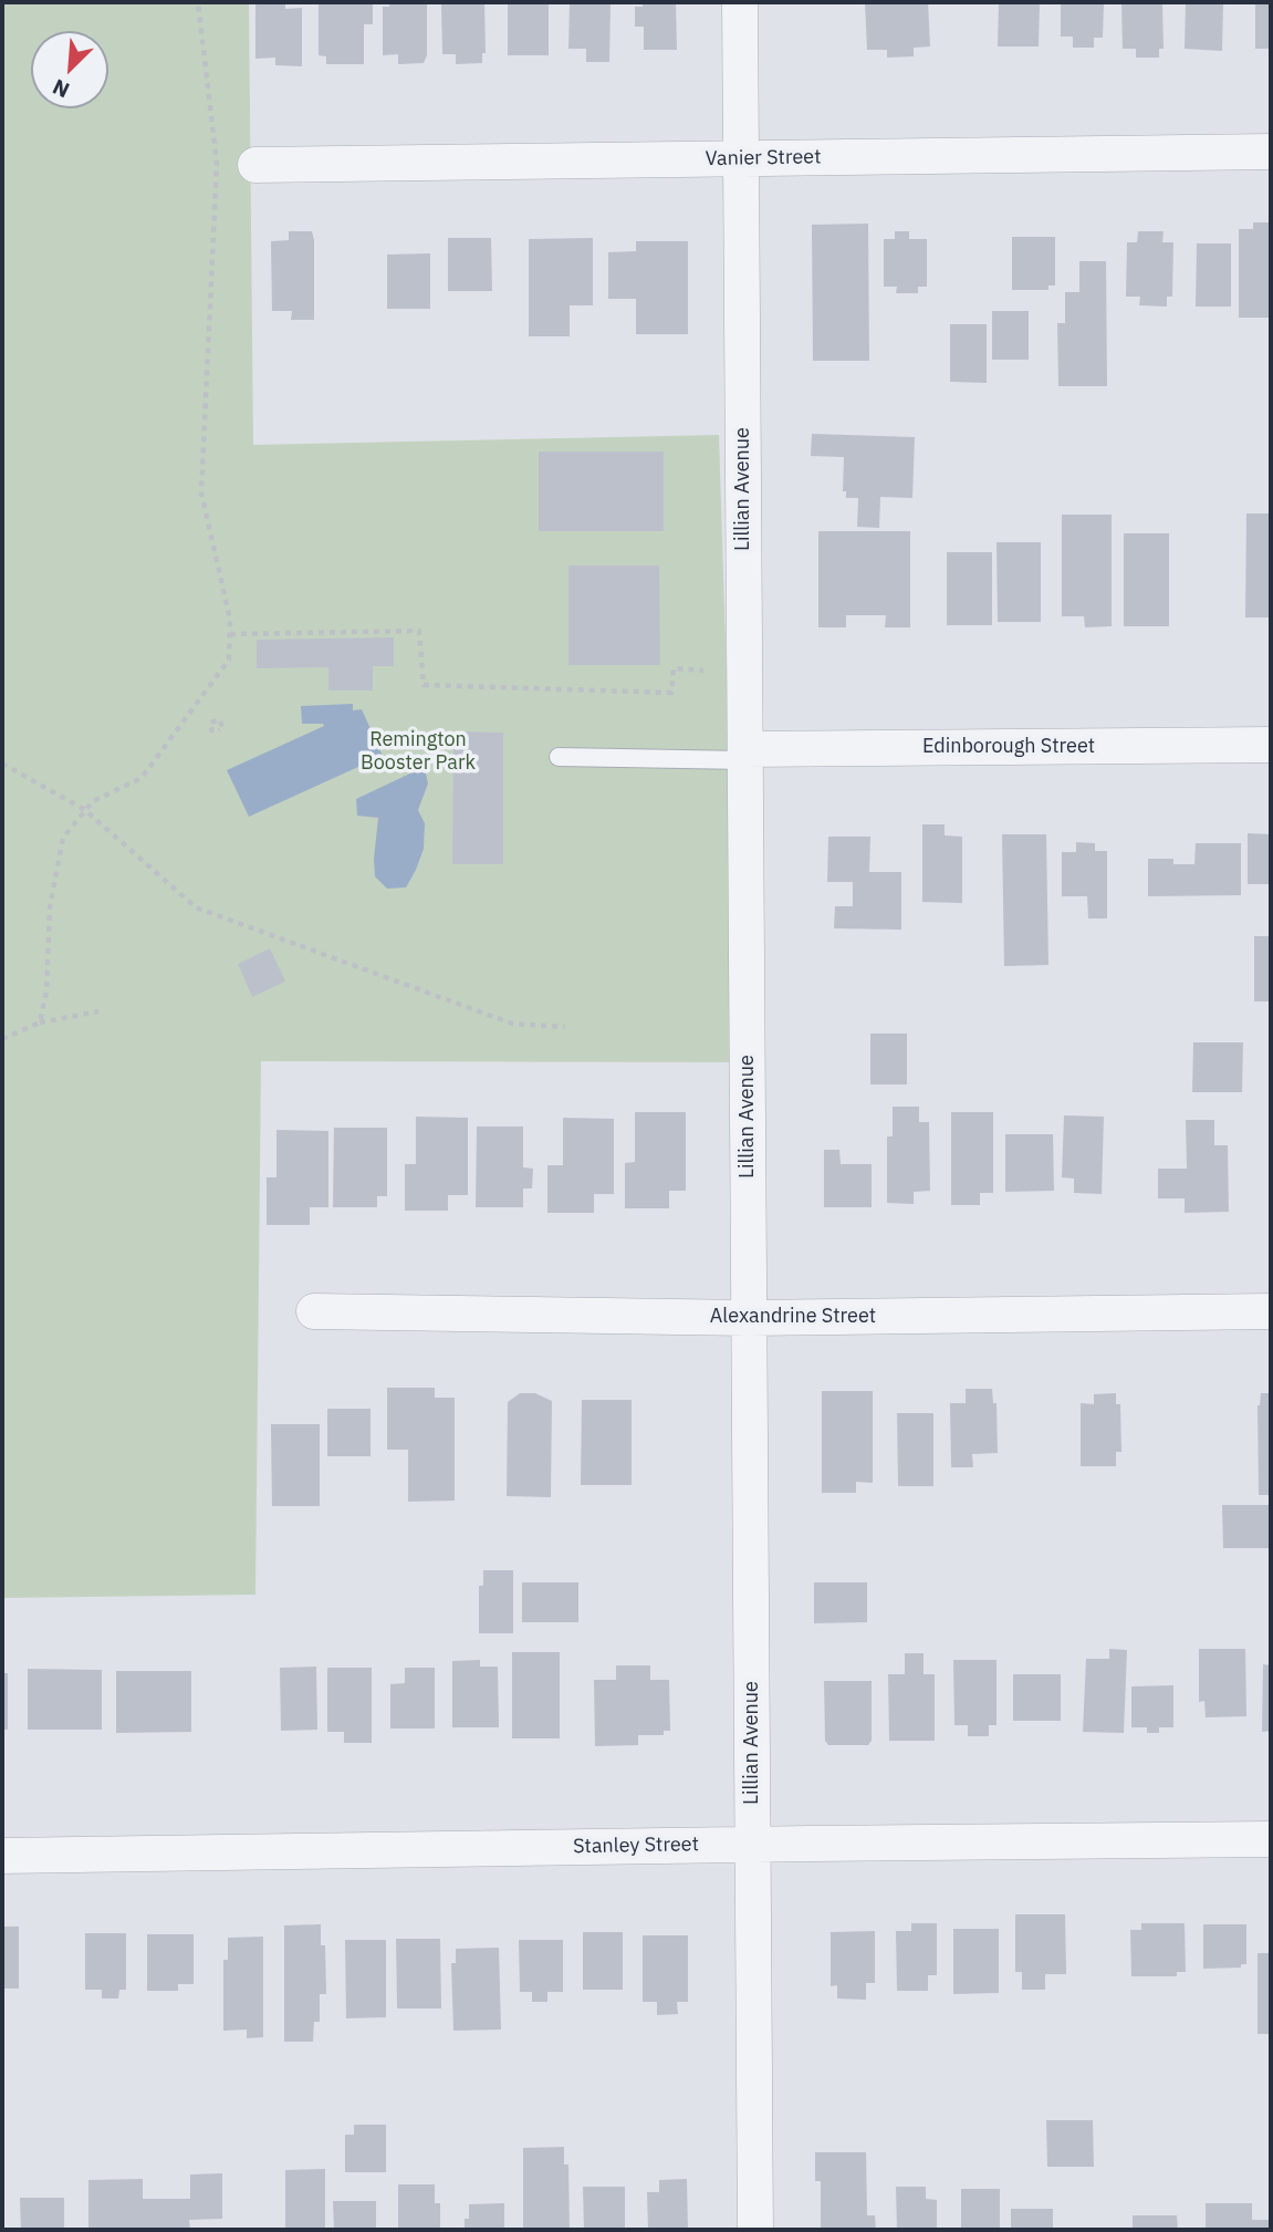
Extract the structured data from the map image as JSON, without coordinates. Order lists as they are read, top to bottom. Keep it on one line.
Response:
{"streets":{"street":["Vanier Street","Lillian Avenue","Edinborough Street","Alexandrine Street","Stanley Street"]},"crossings":[["Vanier Street","Lillian Avenue"],["Lillian Avenue","Edinborough Street"],["Lillian Avenue","Alexandrine Street"],["Lillian Avenue","Stanley Street"]],"parks":["Remington Booster Park"],"north":"bottom left"}
